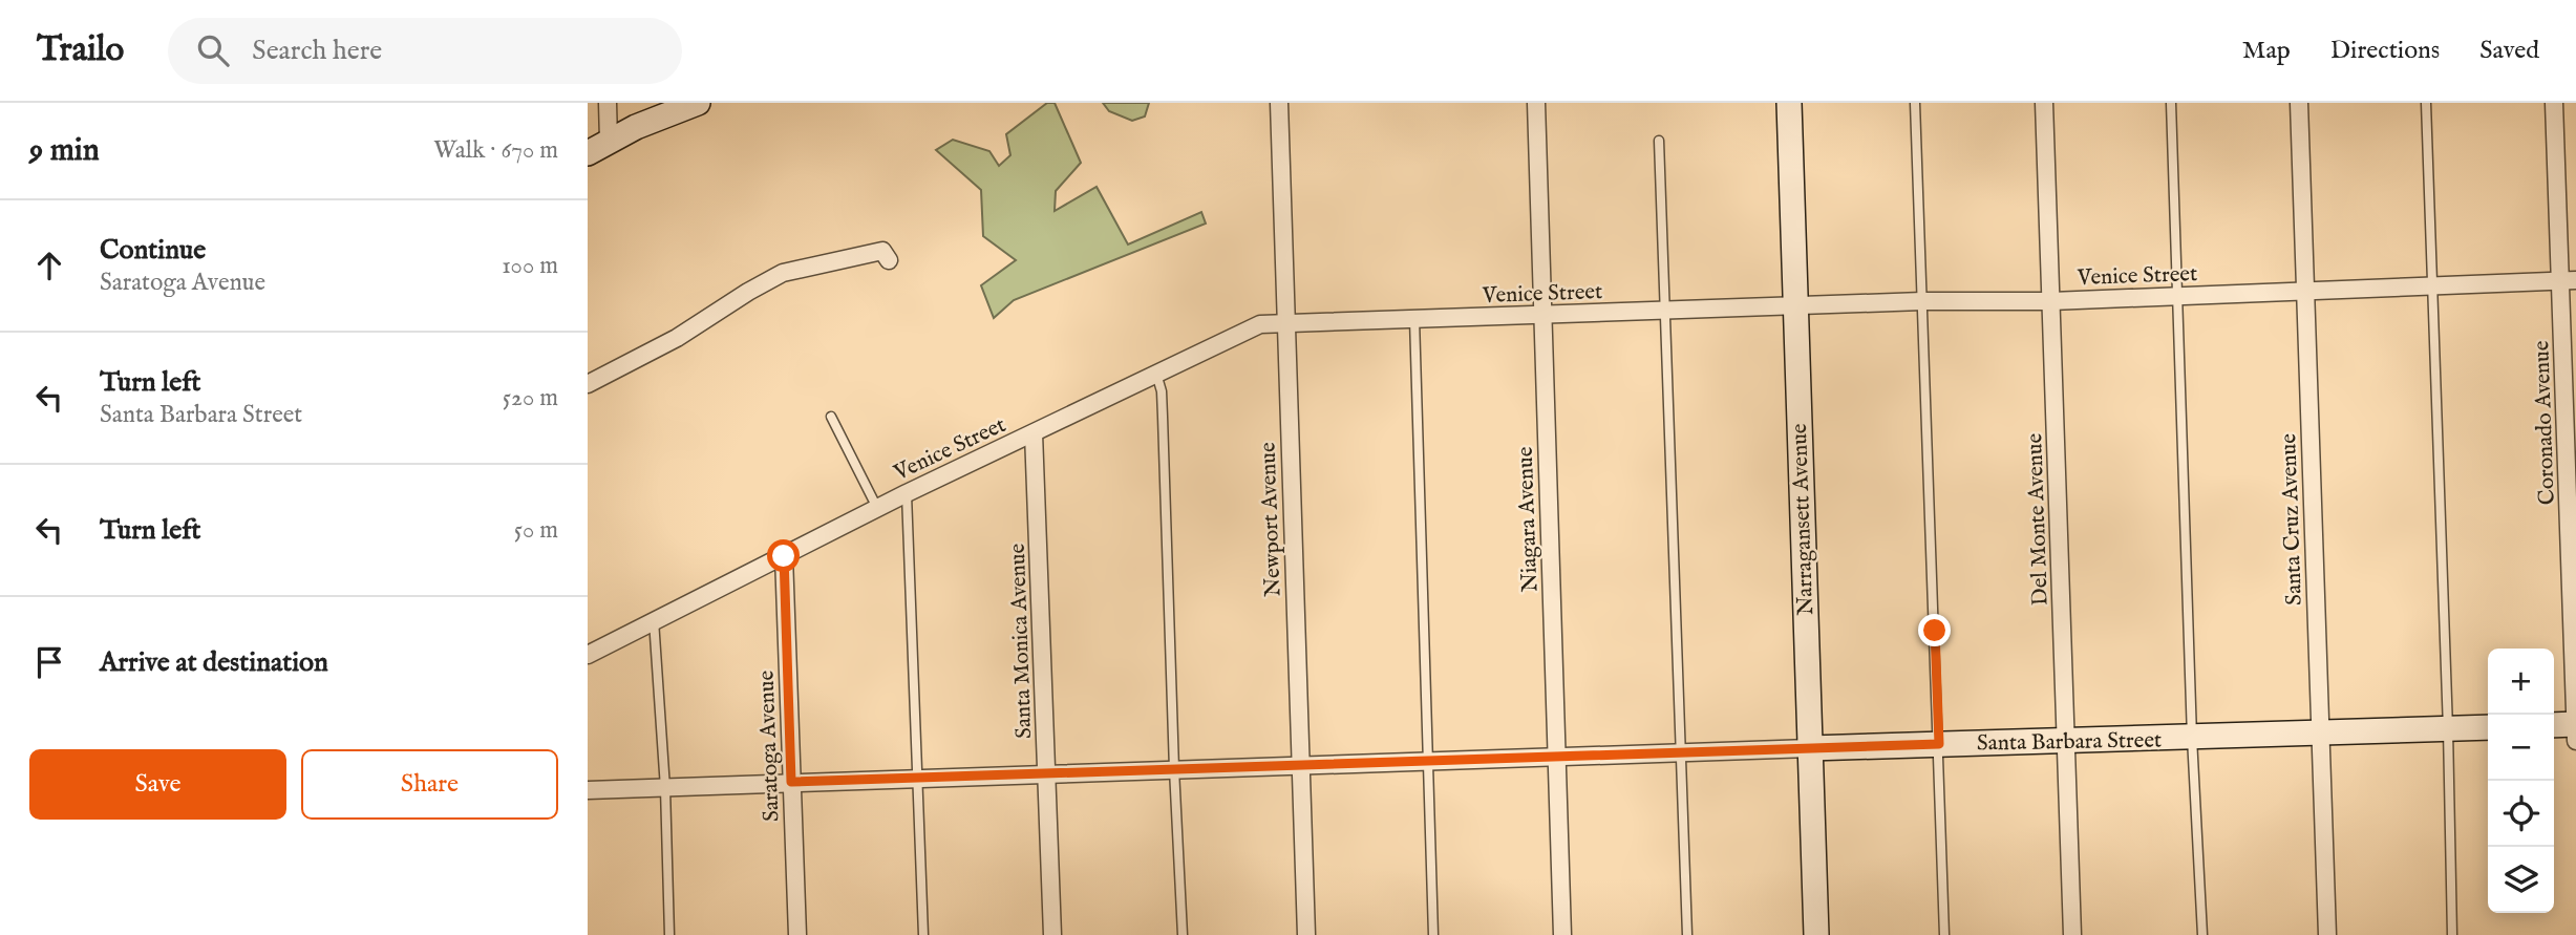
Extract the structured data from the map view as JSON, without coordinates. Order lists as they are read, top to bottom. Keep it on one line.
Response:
{"streets":{"street":["Venice Street","Coronado Avenue","Newport Avenue","Niagara Avenue","Narragansett Avenue","Del Monte Avenue","Santa Cruz Avenue","Santa Monica Avenue","Santa Barbara Street","Saratoga Avenue"]},"crossings":[["Venice Street","Coronado Avenue"],["Venice Street","Newport Avenue"],["Venice Street","Niagara Avenue"],["Venice Street","Narragansett Avenue"],["Venice Street","Del Monte Avenue"],["Venice Street","Santa Cruz Avenue"],["Venice Street","Santa Monica Avenue"],["Venice Street","Saratoga Avenue"],["Newport Avenue","Santa Barbara Street"],["Niagara Avenue","Santa Barbara Street"],["Narragansett Avenue","Santa Barbara Street"],["Del Monte Avenue","Santa Barbara Street"],["Santa Cruz Avenue","Santa Barbara Street"],["Santa Monica Avenue","Santa Barbara Street"],["Santa Barbara Street","Saratoga Avenue"]],"page":{"header":"Trailo","search":"Search here","nav":["Map","Directions","Saved"],"heading":["9 min","Walk · 670 m"],"list":[["Continue","Saratoga Avenue","100 m"],["Turn left","Santa Barbara Street","520 m"],["Turn left","50 m"],"Arrive at destination"],"map_buttons":["+","−"],"buttons":["Save","Share"]}}
